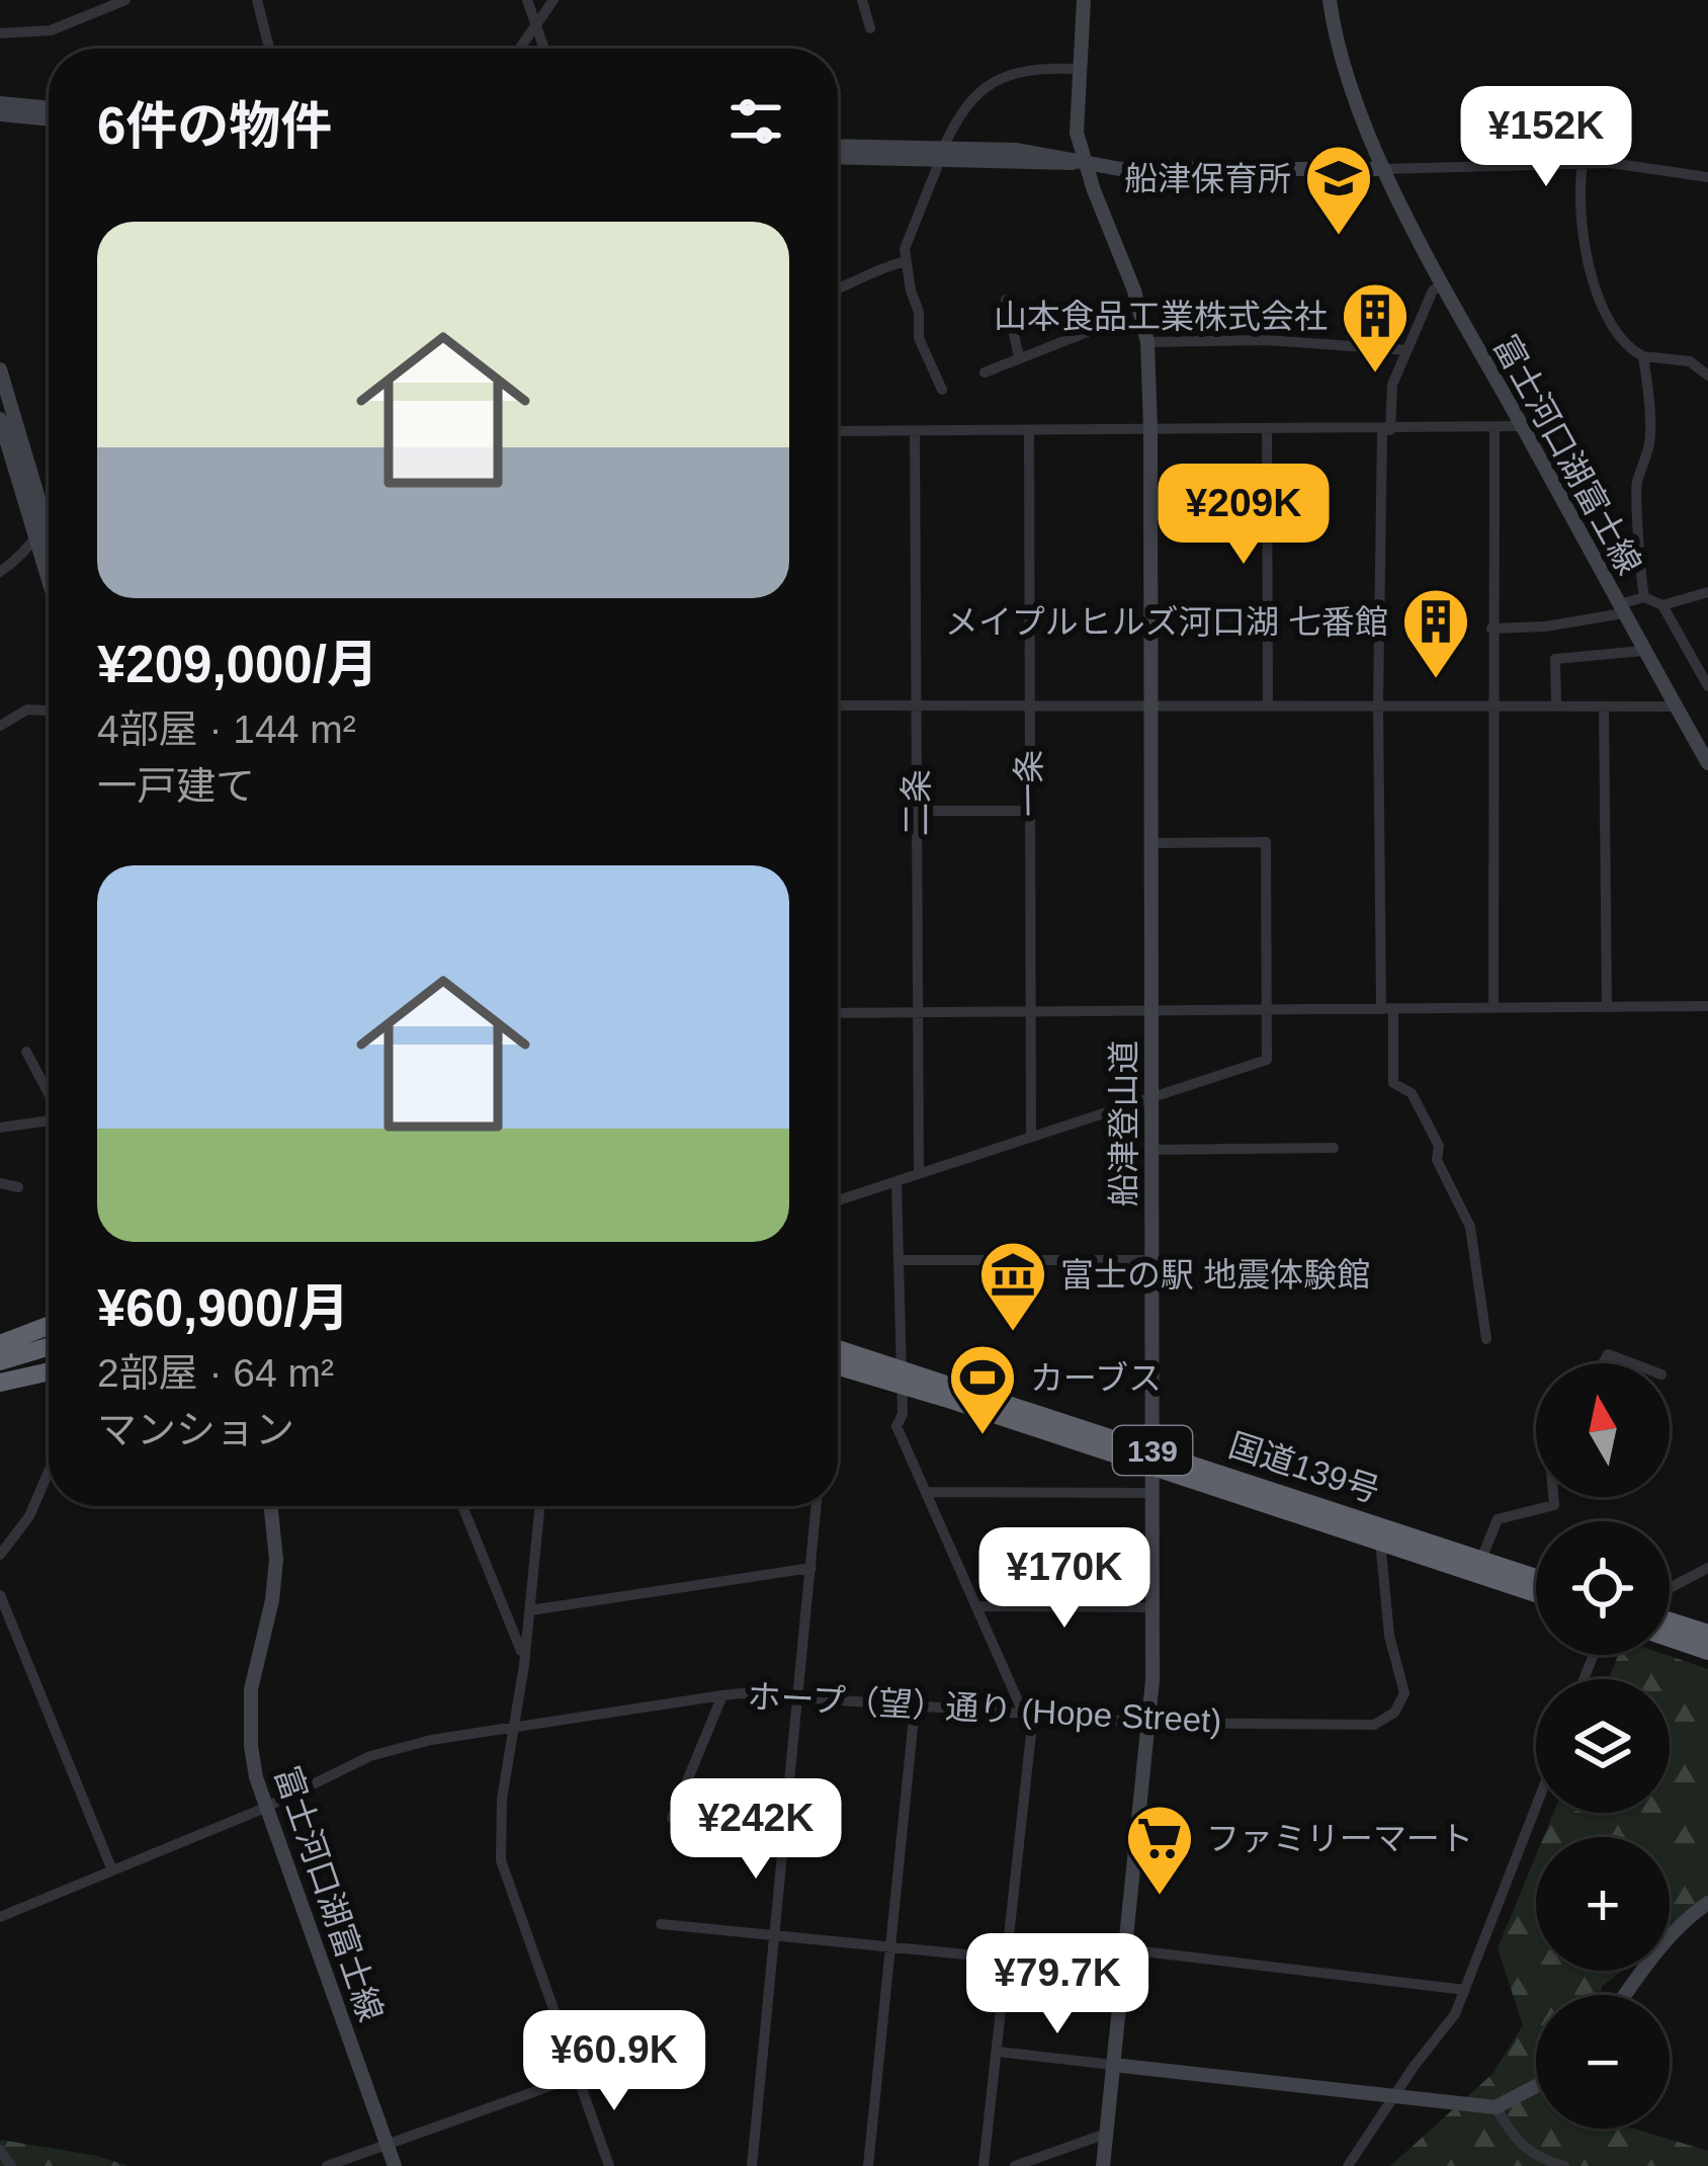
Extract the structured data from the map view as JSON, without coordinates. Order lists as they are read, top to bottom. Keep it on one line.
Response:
{"streets":{"highway":["139","国道139号"],"main road":["富士河口湖富士線","船津登山道"],"street":["一条","二条","ホープ（望）通り (Hope Street)"]},"crossings":[["富士河口湖富士線","ホープ（望）通り (Hope Street)"],["船津登山道","国道139号"],["船津登山道","ホープ（望）通り (Hope Street)"],["国道139号","ホープ（望）通り (Hope Street)"]],"places":{"school or university":["船津保育所"],"building":["山本食品工業株式会社","メイプルヒルズ河口湖 七番館"],"museum":["富士の駅 地震体験館"],"sports":["カーブス"],"supermarket":["ファミリーマート"]},"north":"top","page":{"heading":"6件の物件","price":["¥152K","¥209K","¥170K","¥242K","¥79.7K","¥60.9K"],"list":[{"name":"¥209,000/月","note":"4部屋 · 144 m² · 一戸建て"},{"name":"¥60,900/月","note":"2部屋 · 64 m² · マンション"}],"map_buttons":["+","−"]}}
